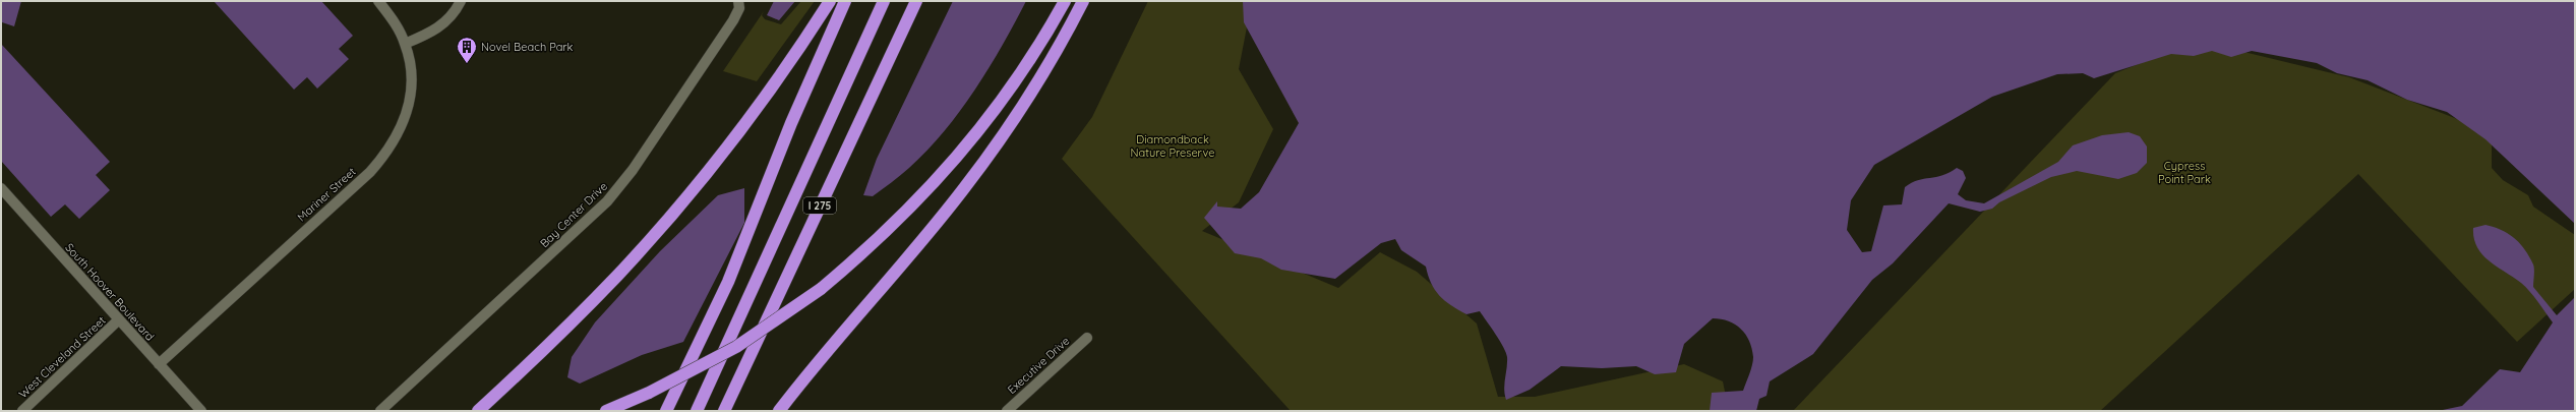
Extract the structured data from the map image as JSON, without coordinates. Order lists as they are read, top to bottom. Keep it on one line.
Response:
{"streets":{"highway":["I 275"],"street":["Mariner Street","Bay Center Drive","South Hoover Boulevard","West Cleveland Street","Executive Drive"]},"crossings":[["Mariner Street","South Hoover Boulevard"],["South Hoover Boulevard","West Cleveland Street"]],"parks":["Diamondback Nature Preserve","Cypress Point Park"],"places":{"building":["Novel Beach Park"]}}
